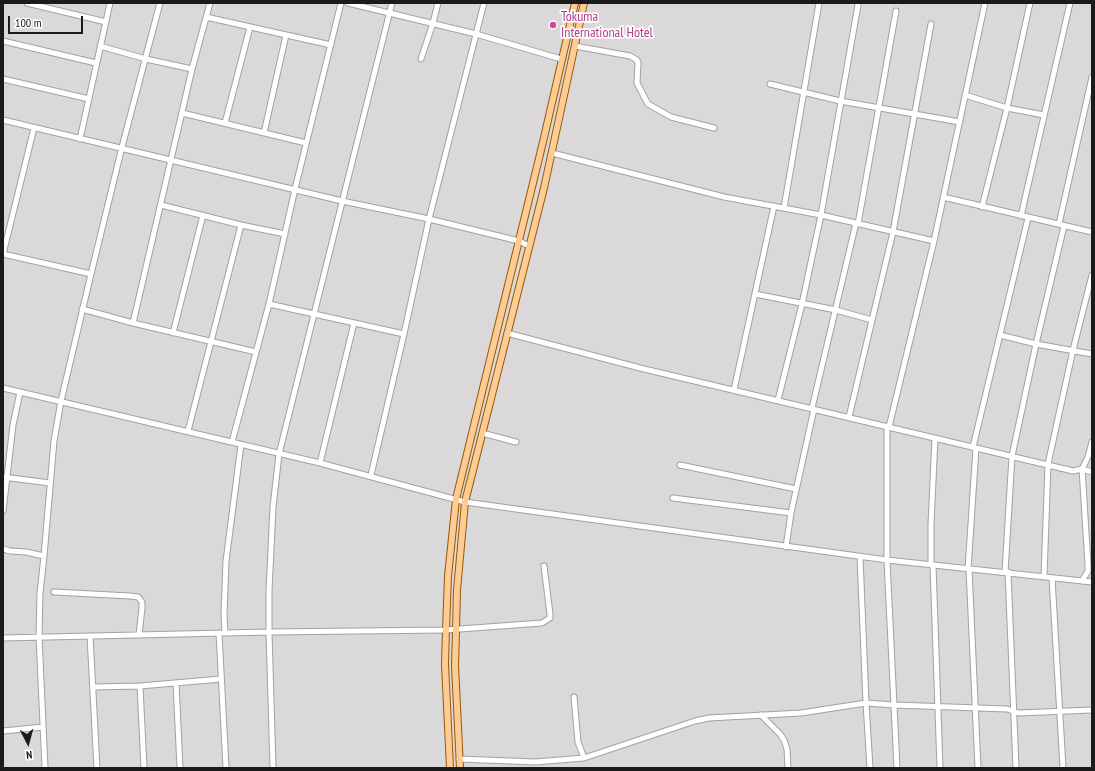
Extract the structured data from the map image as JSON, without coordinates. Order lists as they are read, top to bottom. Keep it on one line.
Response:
{"places":["Tokuma International Hotel"],"scale_bar":"100 m","north":"bottom"}
